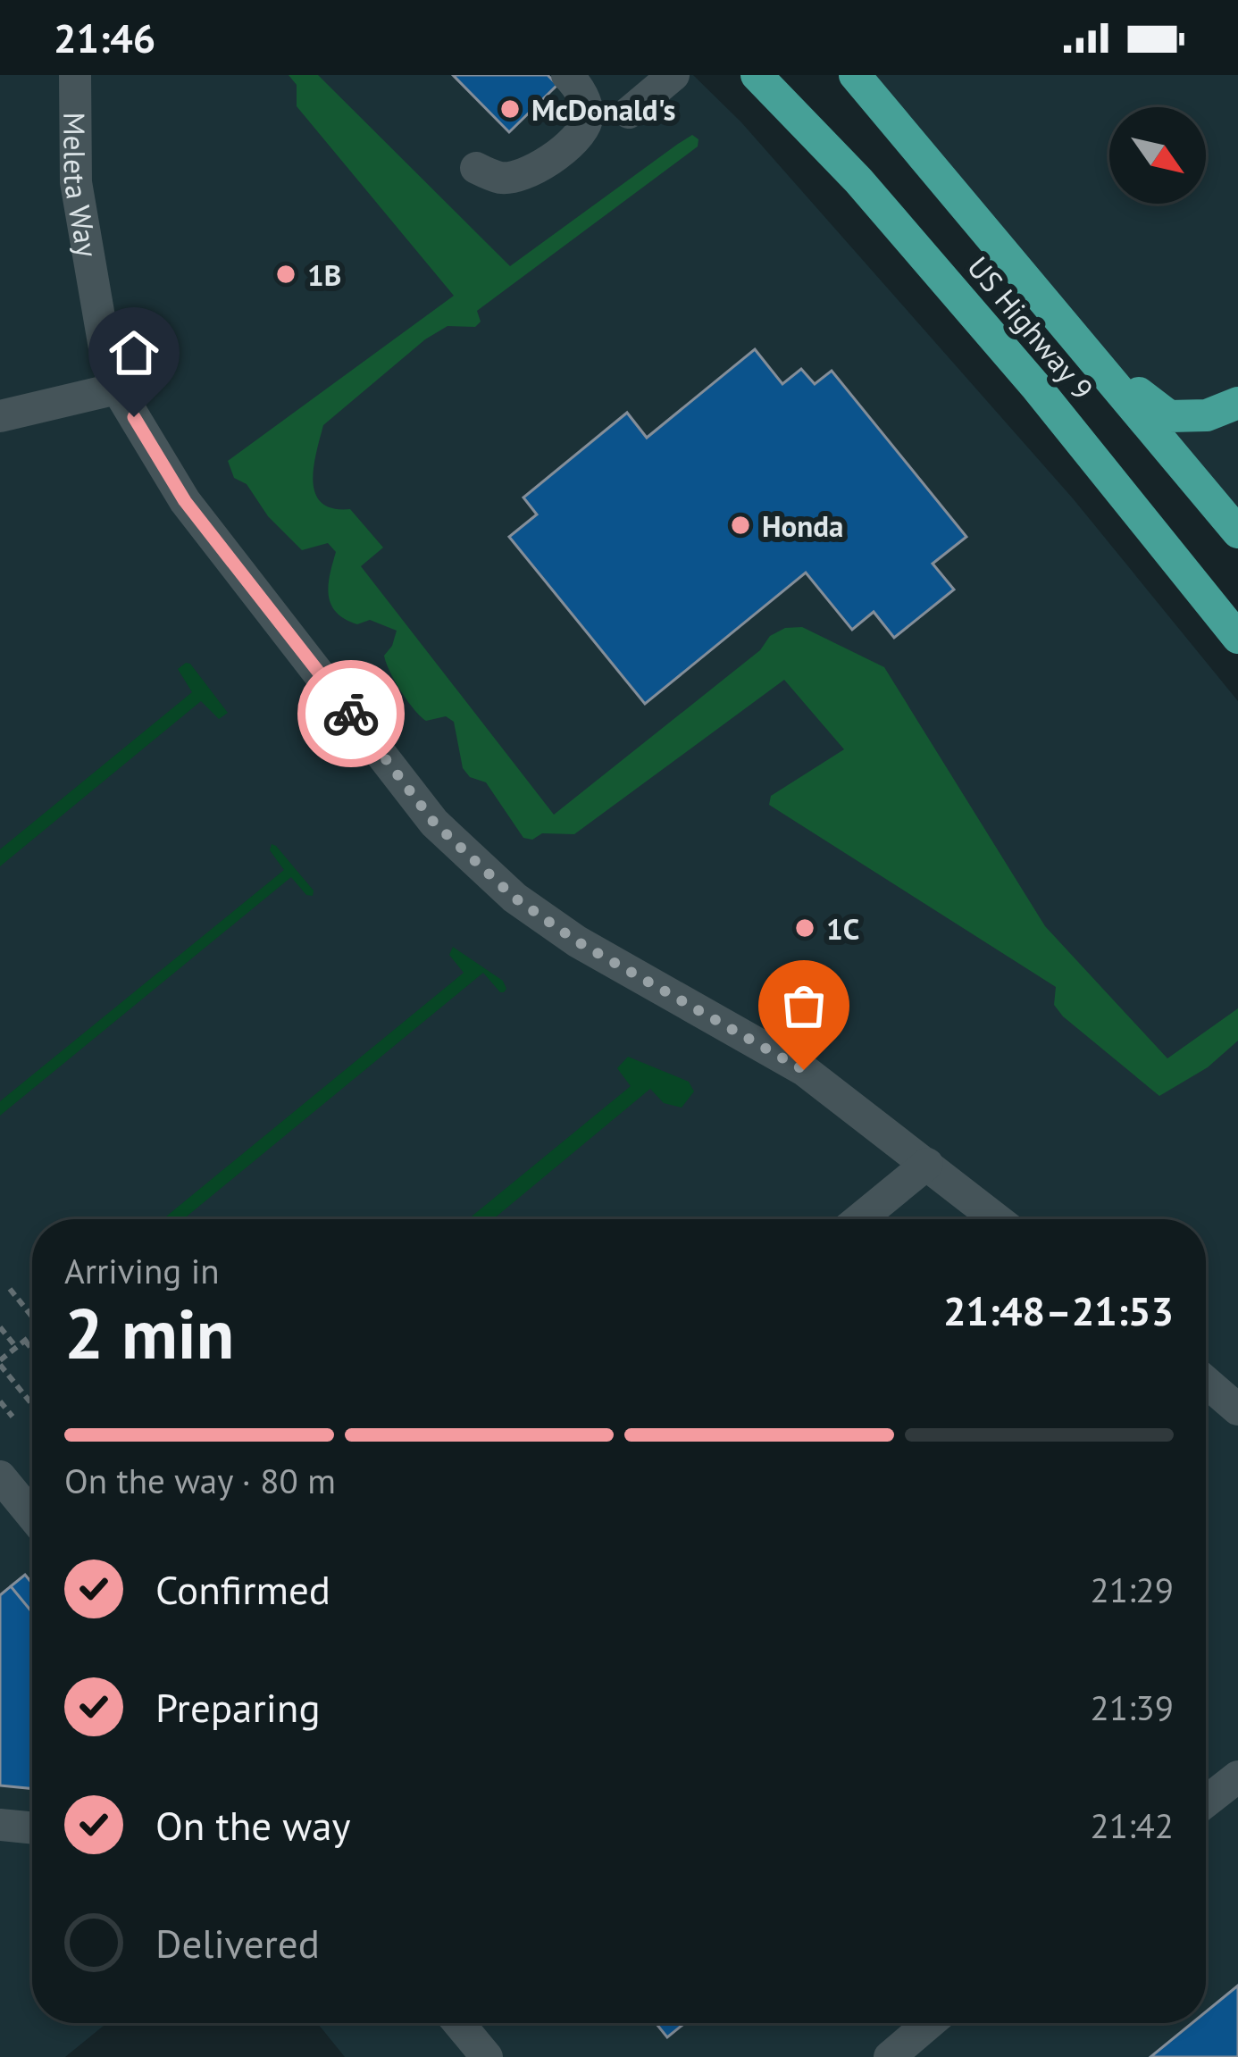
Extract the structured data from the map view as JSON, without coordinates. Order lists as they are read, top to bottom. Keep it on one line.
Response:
{"streets":{"highway":["US Highway 9"],"street":["Meleta Way"]},"places":["McDonald's","1B","Honda","1C"],"north":"bottom right","page":{"status":"21:46","heading":["2 min","Arriving in","21:48–21:53"],"bar":"On the way · 80 m","list":[["Confirmed","21:29"],["Preparing","21:39"],["On the way","21:42"],"Delivered"]}}
